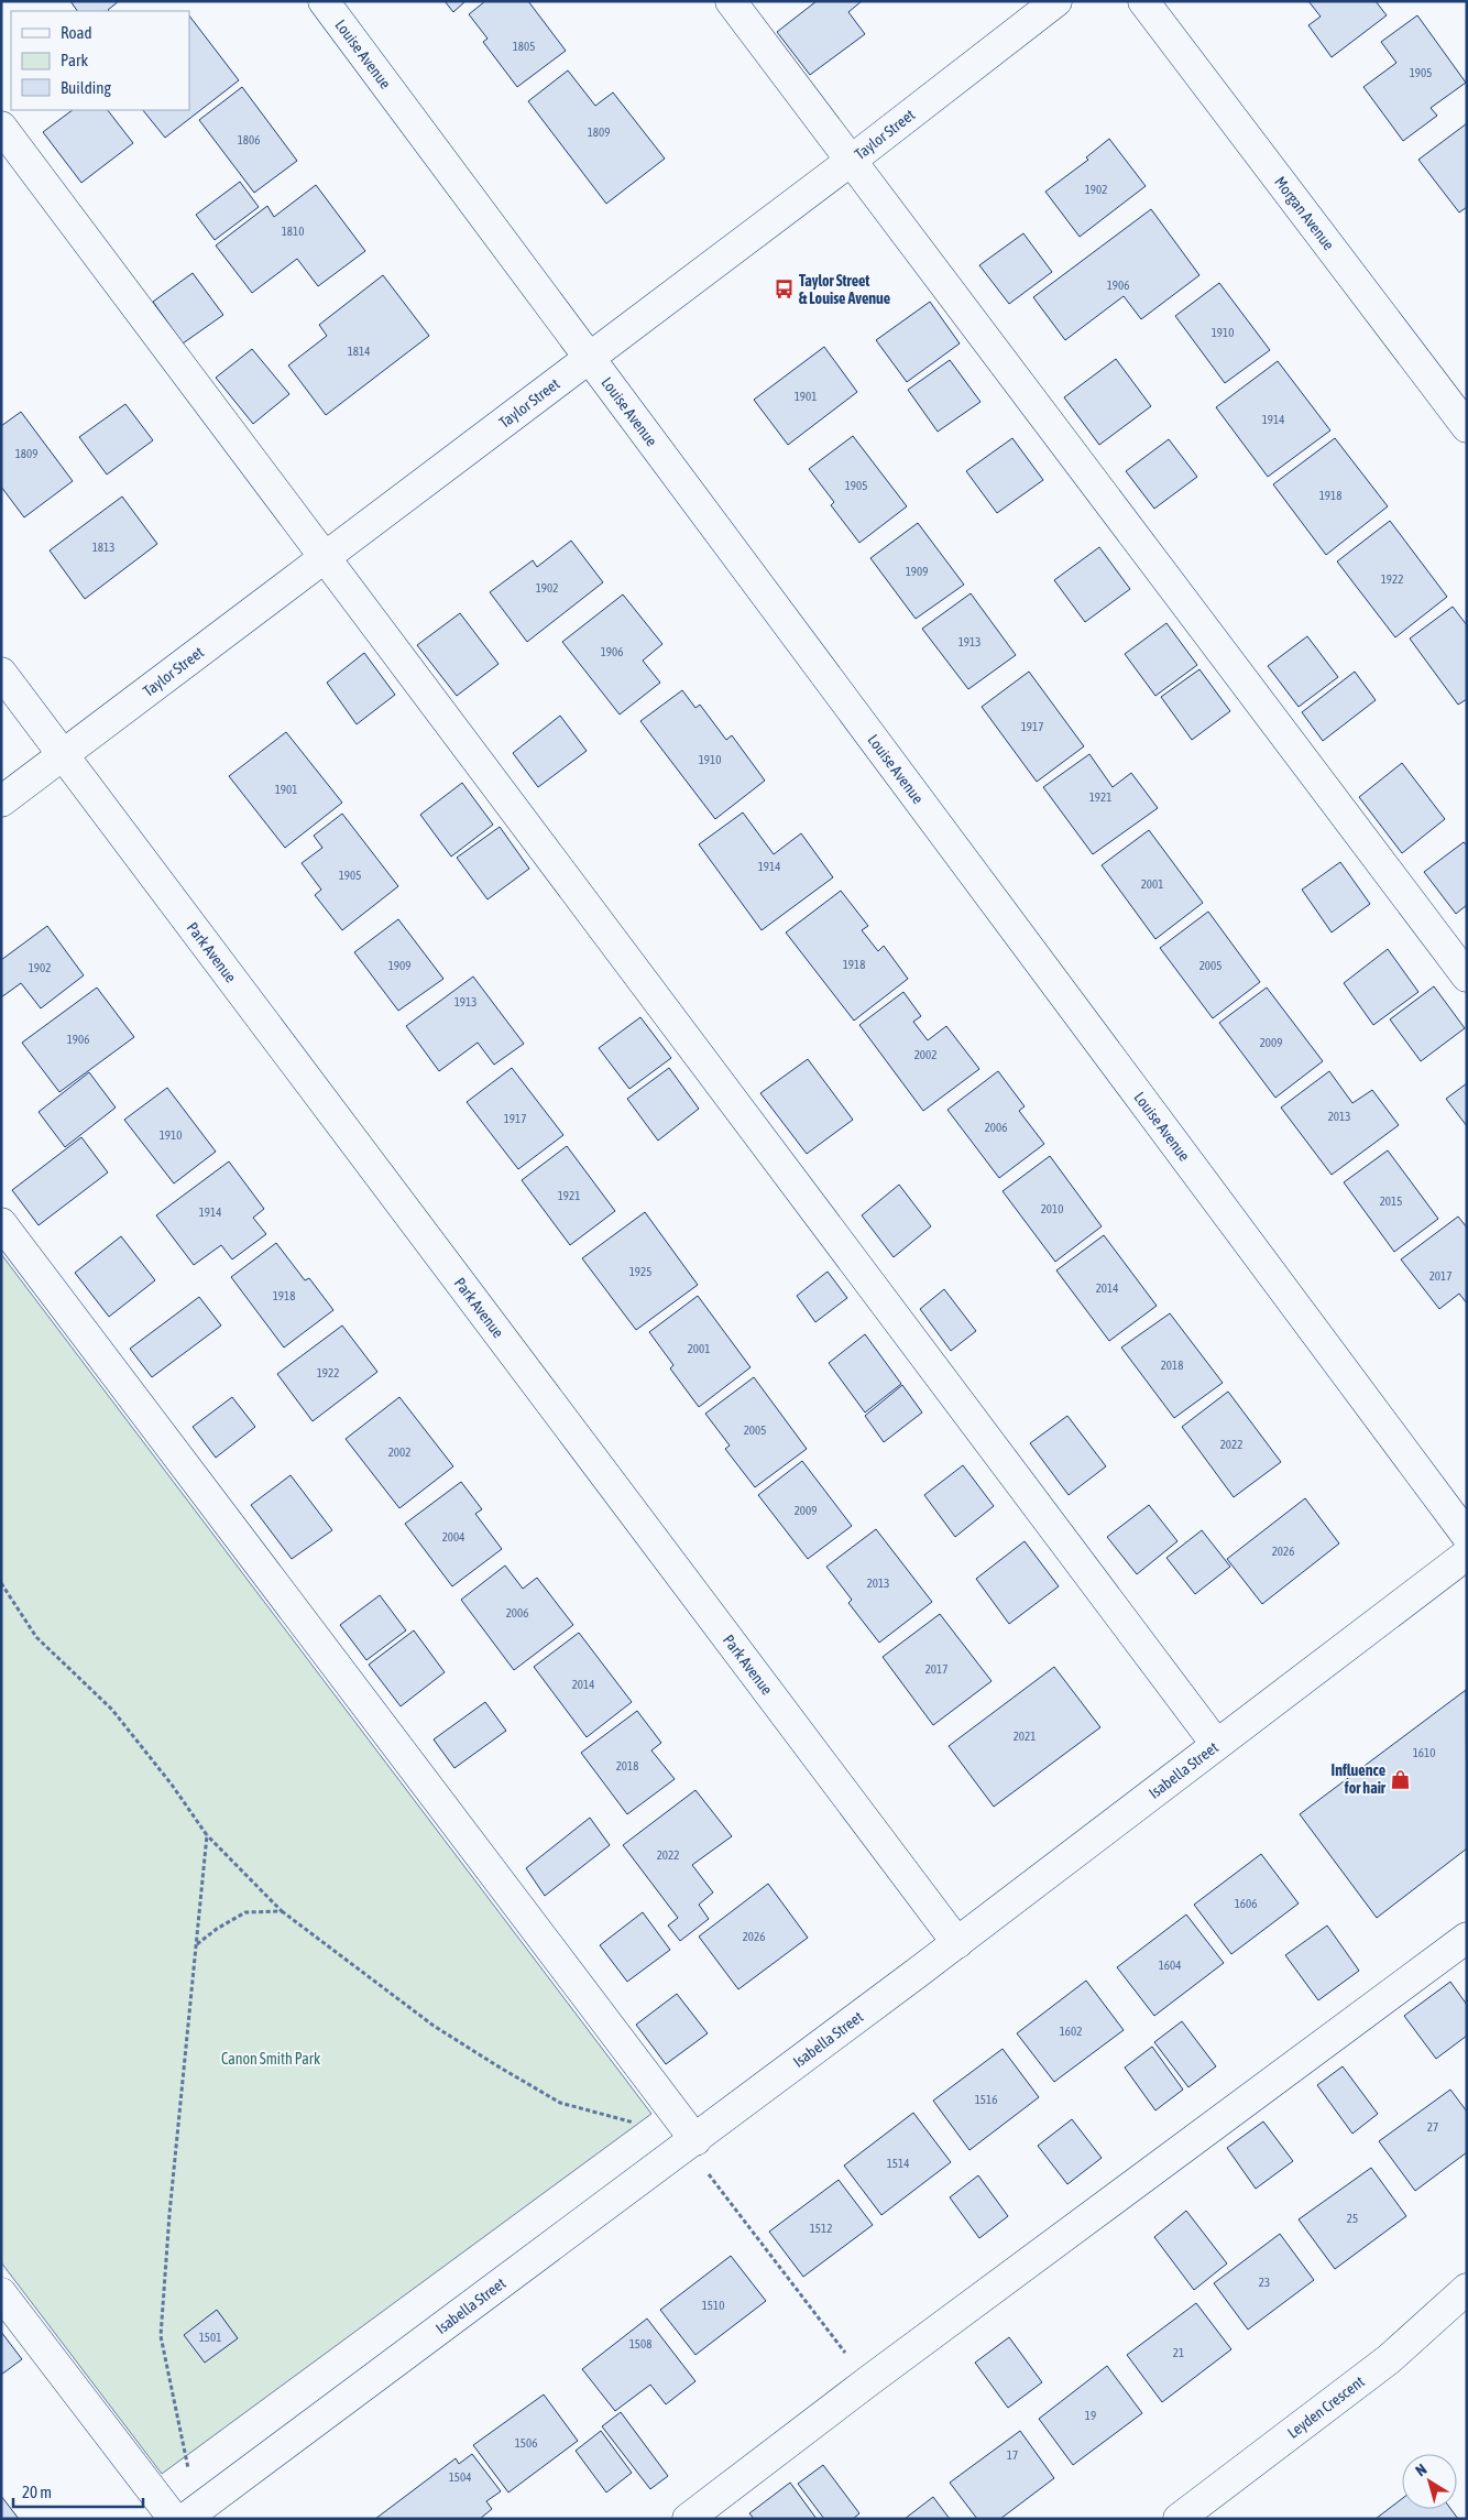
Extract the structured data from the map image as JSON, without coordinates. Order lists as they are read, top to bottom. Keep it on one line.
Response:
{"streets":{"street":["Louise Avenue","Taylor Street","Morgan Avenue","Park Avenue","Isabella Street","Leyden Crescent"]},"crossings":[["Louise Avenue","Taylor Street"],["Taylor Street","Park Avenue"],["Park Avenue","Isabella Street"]],"parks":["Canon Smith Park"],"places":{"bus stop":["Taylor Street & Louise Avenue"],"shop":["Influence for hair"]},"house_numbers":["1805","1905","1809","1806","1902","1810","1906","1910","1814","1901","1914","1809","1905","1918","1813","1909","1922","1902","1913","1906","1917","1910","1901","1921","1914","1905","2001","1918","1909","2005","1902","1913","1906","2009","2002","2013","1917","2006","1910","1921","2015","2010","1914","1925","2017","2014","1918","2001","2018","1922","2005","2022","2002","2009","2004","2026","2013","2006","2017","2014","2021","1610","2018","2022","1606","2026","1604","1602","1516","27","1514","25","1512","23","1510","1501","1508","21","19","1506","17","1504"],"legend":["Road","Park","Building"],"scale_bar":"20 m","north":"top left"}
